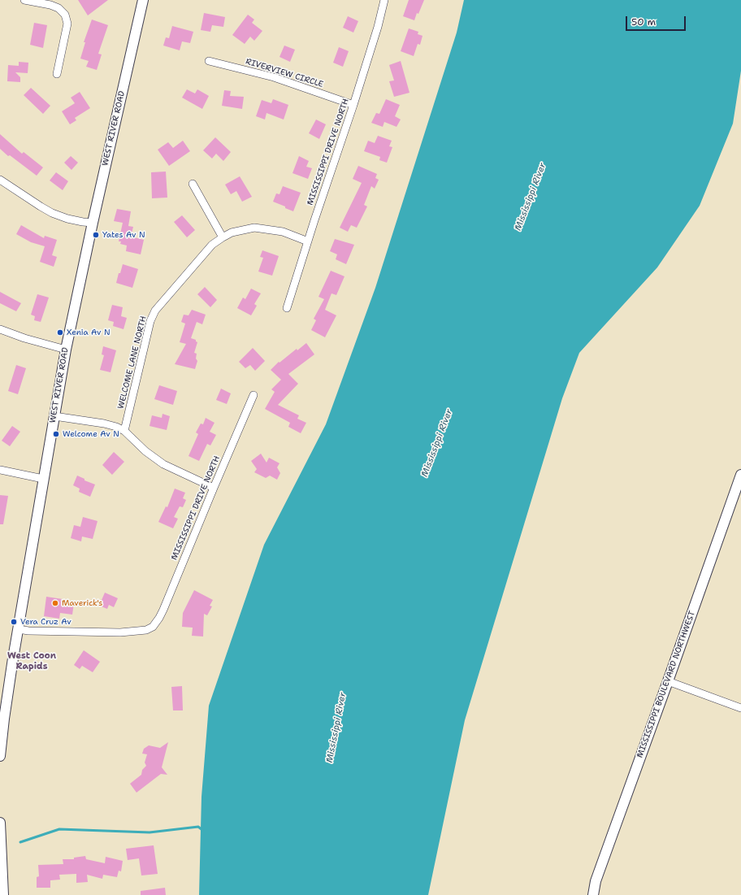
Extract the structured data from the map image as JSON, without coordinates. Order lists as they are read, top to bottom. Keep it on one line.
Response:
{"streets":{"main road":["WEST RIVER ROAD","MISSISSIPPI BOULEVARD NORTHWEST"],"street":["RIVERVIEW CIRCLE","MISSISSIPPI DRIVE NORTH","WELCOME LANE NORTH"]},"crossings":[["RIVERVIEW CIRCLE","MISSISSIPPI DRIVE NORTH"],["WEST RIVER ROAD","MISSISSIPPI DRIVE NORTH"],["MISSISSIPPI DRIVE NORTH","WELCOME LANE NORTH"]],"districts":["West Coon Rapids"],"water":["Mississippi River"],"places":["Yates Av N","Xenia Av N","Welcome Av N","Maverick's","Vera Cruz Av"],"scale_bar":"50 m"}
